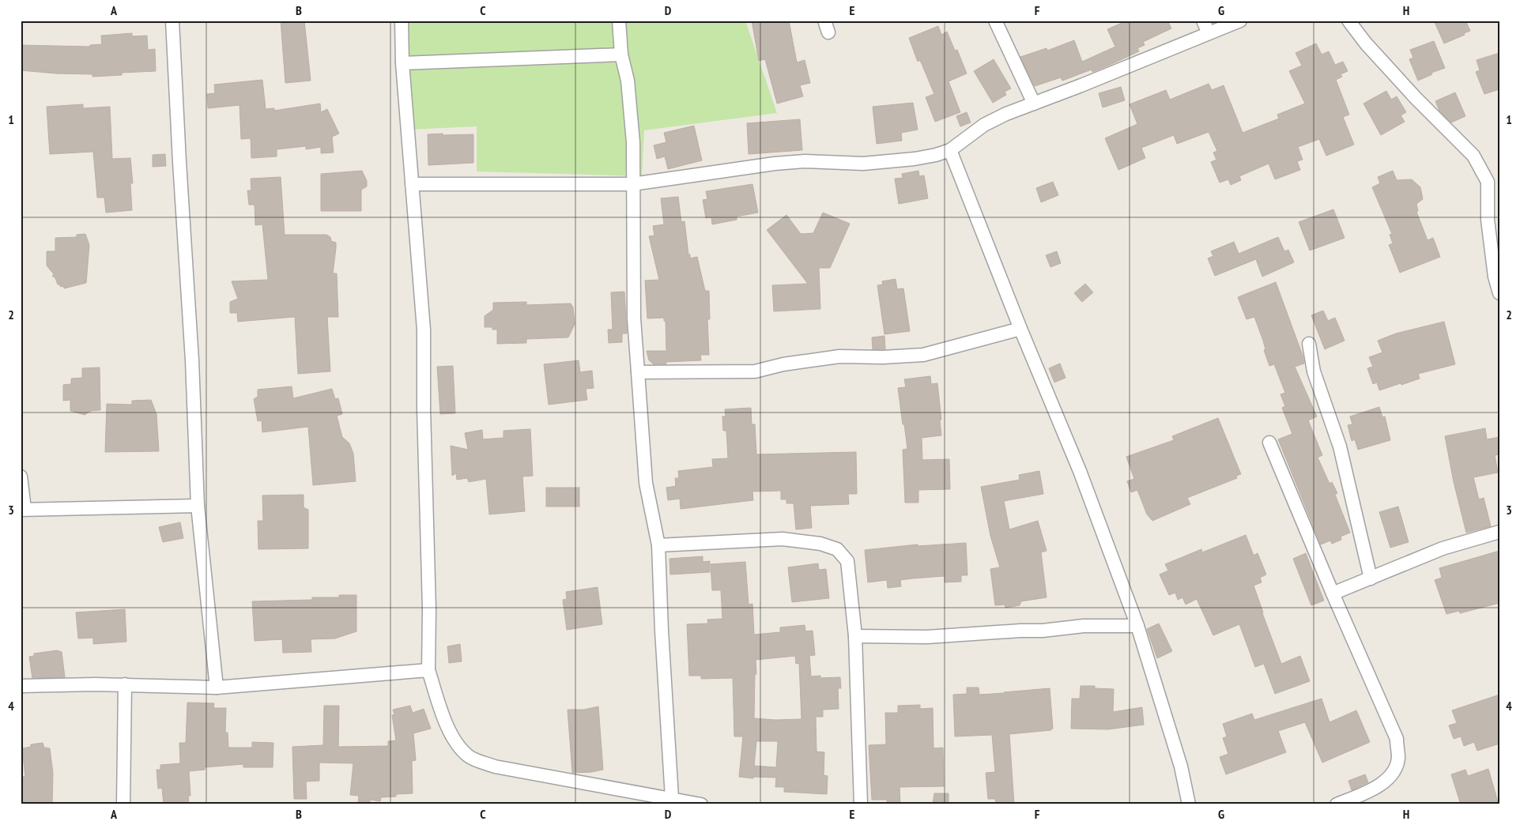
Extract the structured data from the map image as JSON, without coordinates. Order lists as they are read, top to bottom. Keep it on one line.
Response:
{"grid":{"columns":["A","B","C","D","E","F","G","H"],"rows":["1","2","3","4"]}}
